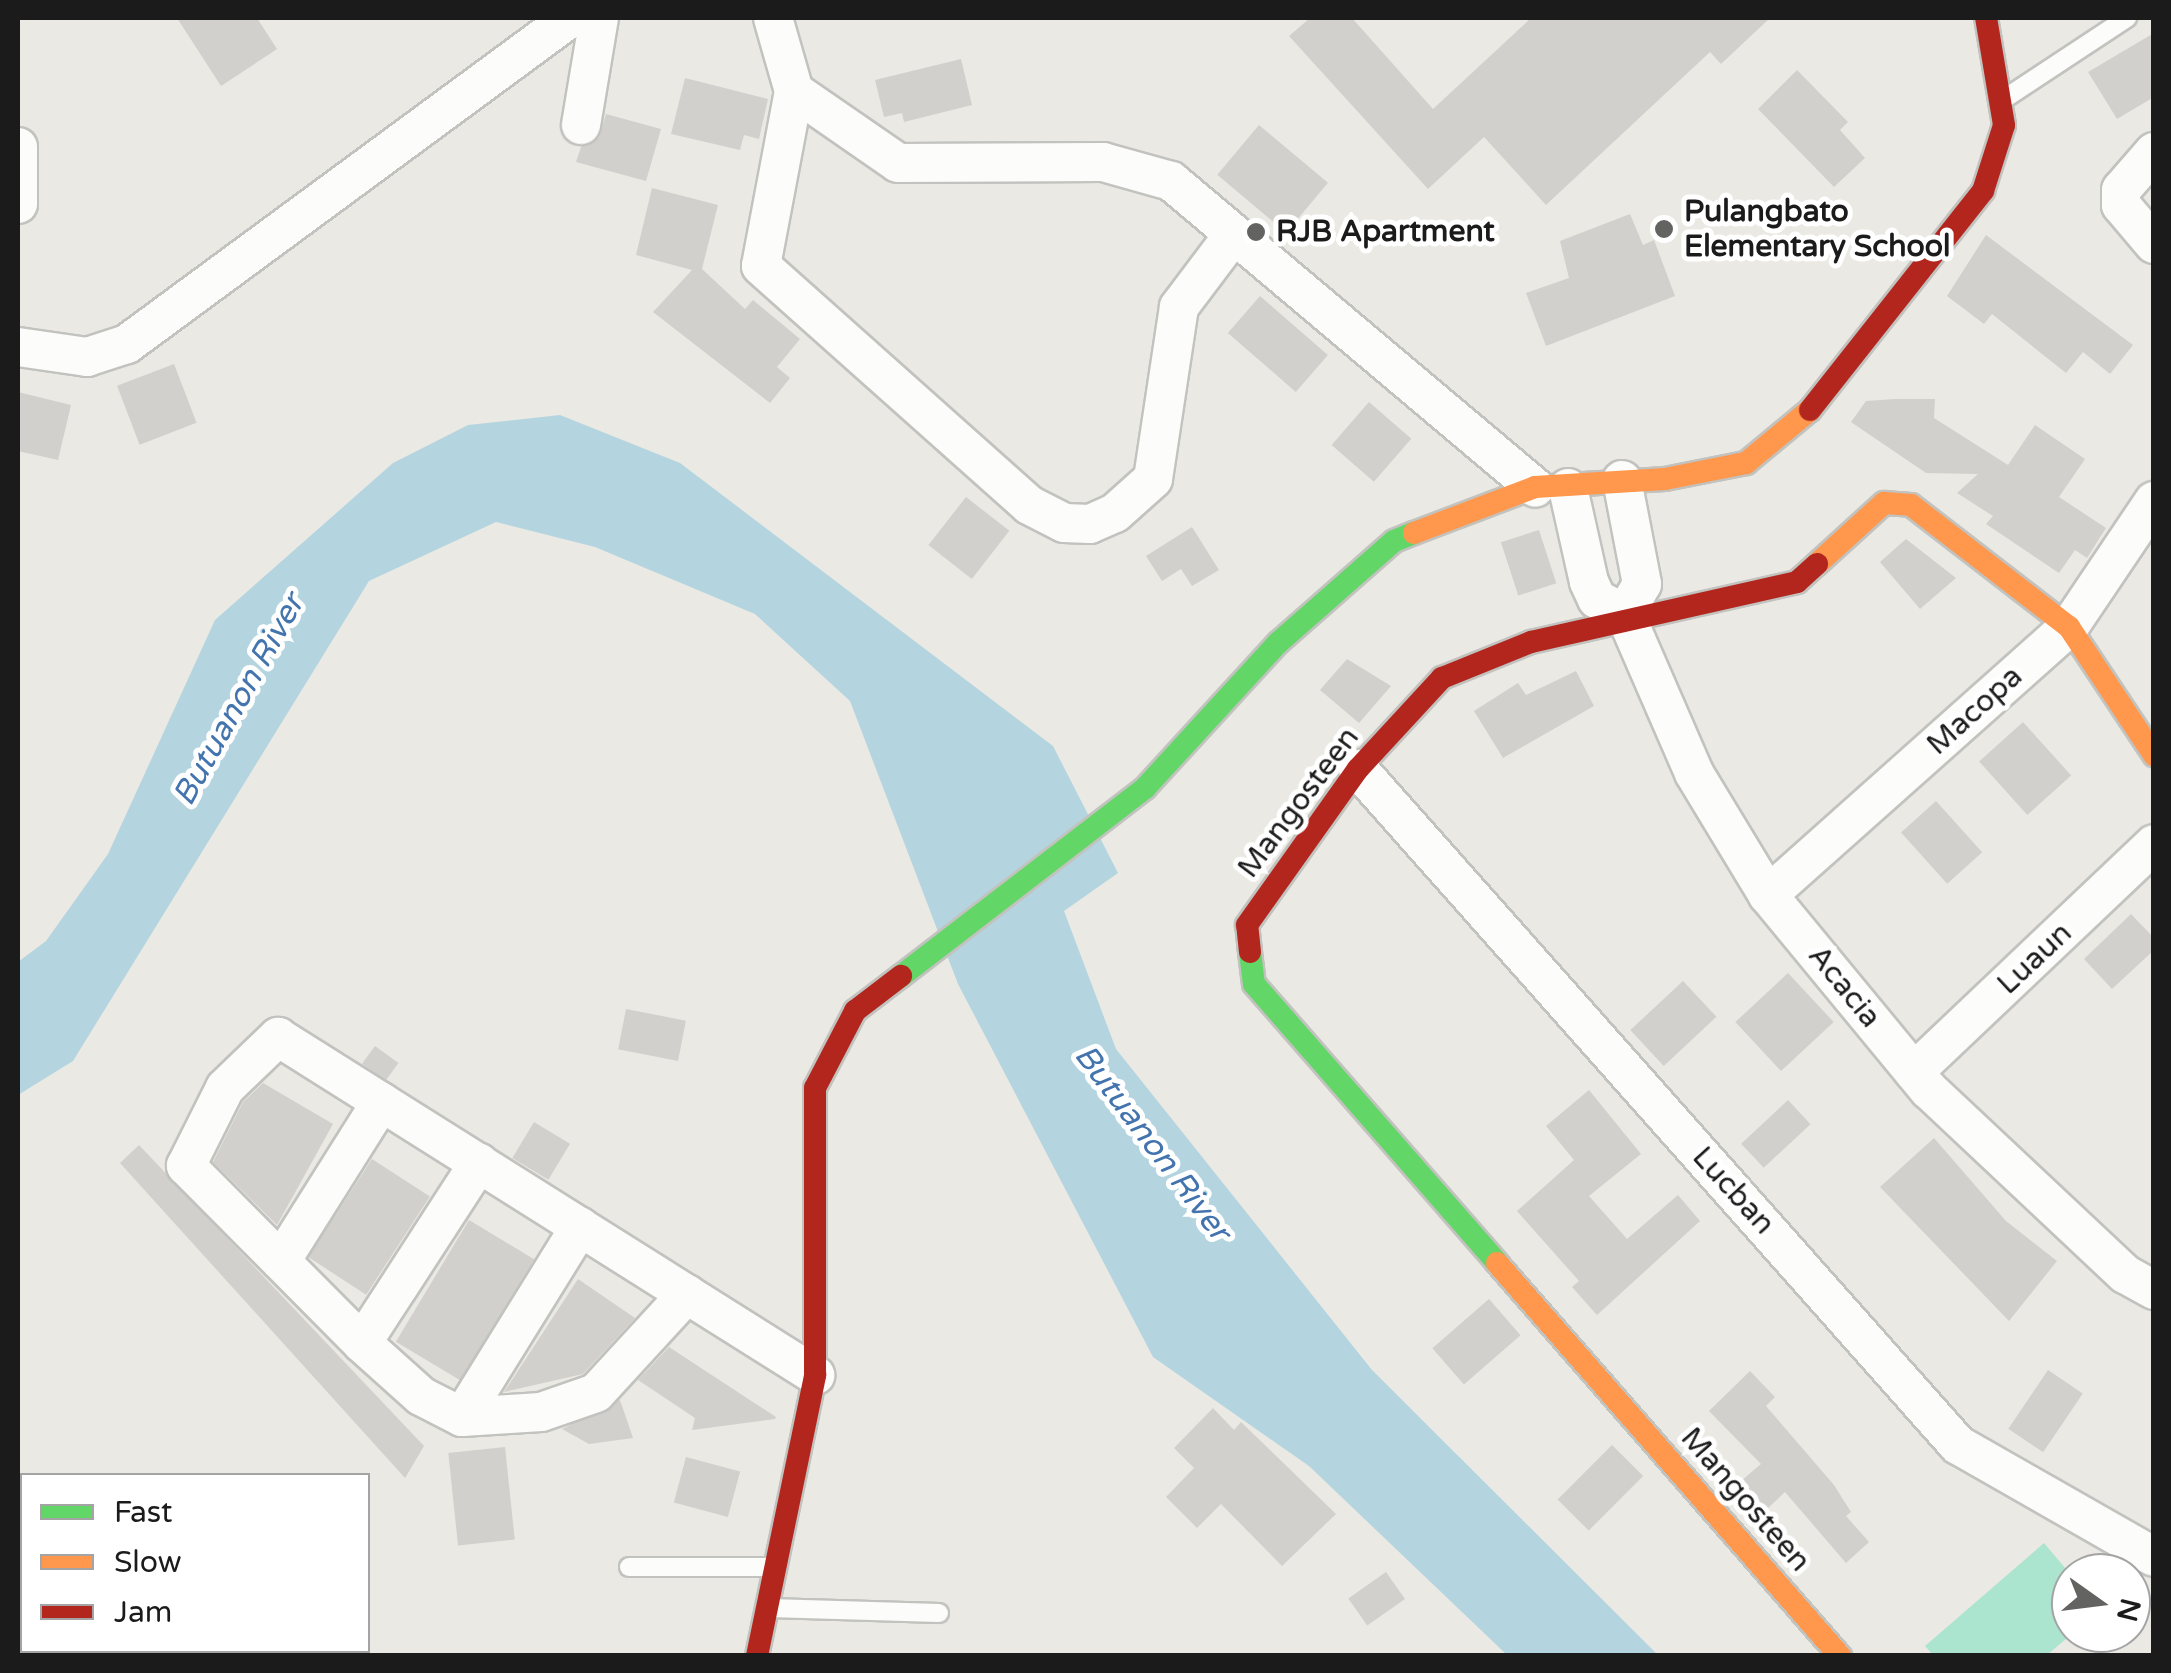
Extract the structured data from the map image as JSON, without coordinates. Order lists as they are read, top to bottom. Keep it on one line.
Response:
{"streets":{"street":["Macopa","Mangosteen","Luaun","Acacia","Lucban"]},"crossings":[["Macopa","Mangosteen"],["Macopa","Acacia"],["Mangosteen","Acacia"],["Mangosteen","Lucban"],["Luaun","Acacia"]],"water":["Butuanon River"],"places":["Pulangbato Elementary School","RJB Apartment"],"legend":["Fast","Slow","Jam"],"north":"right"}
